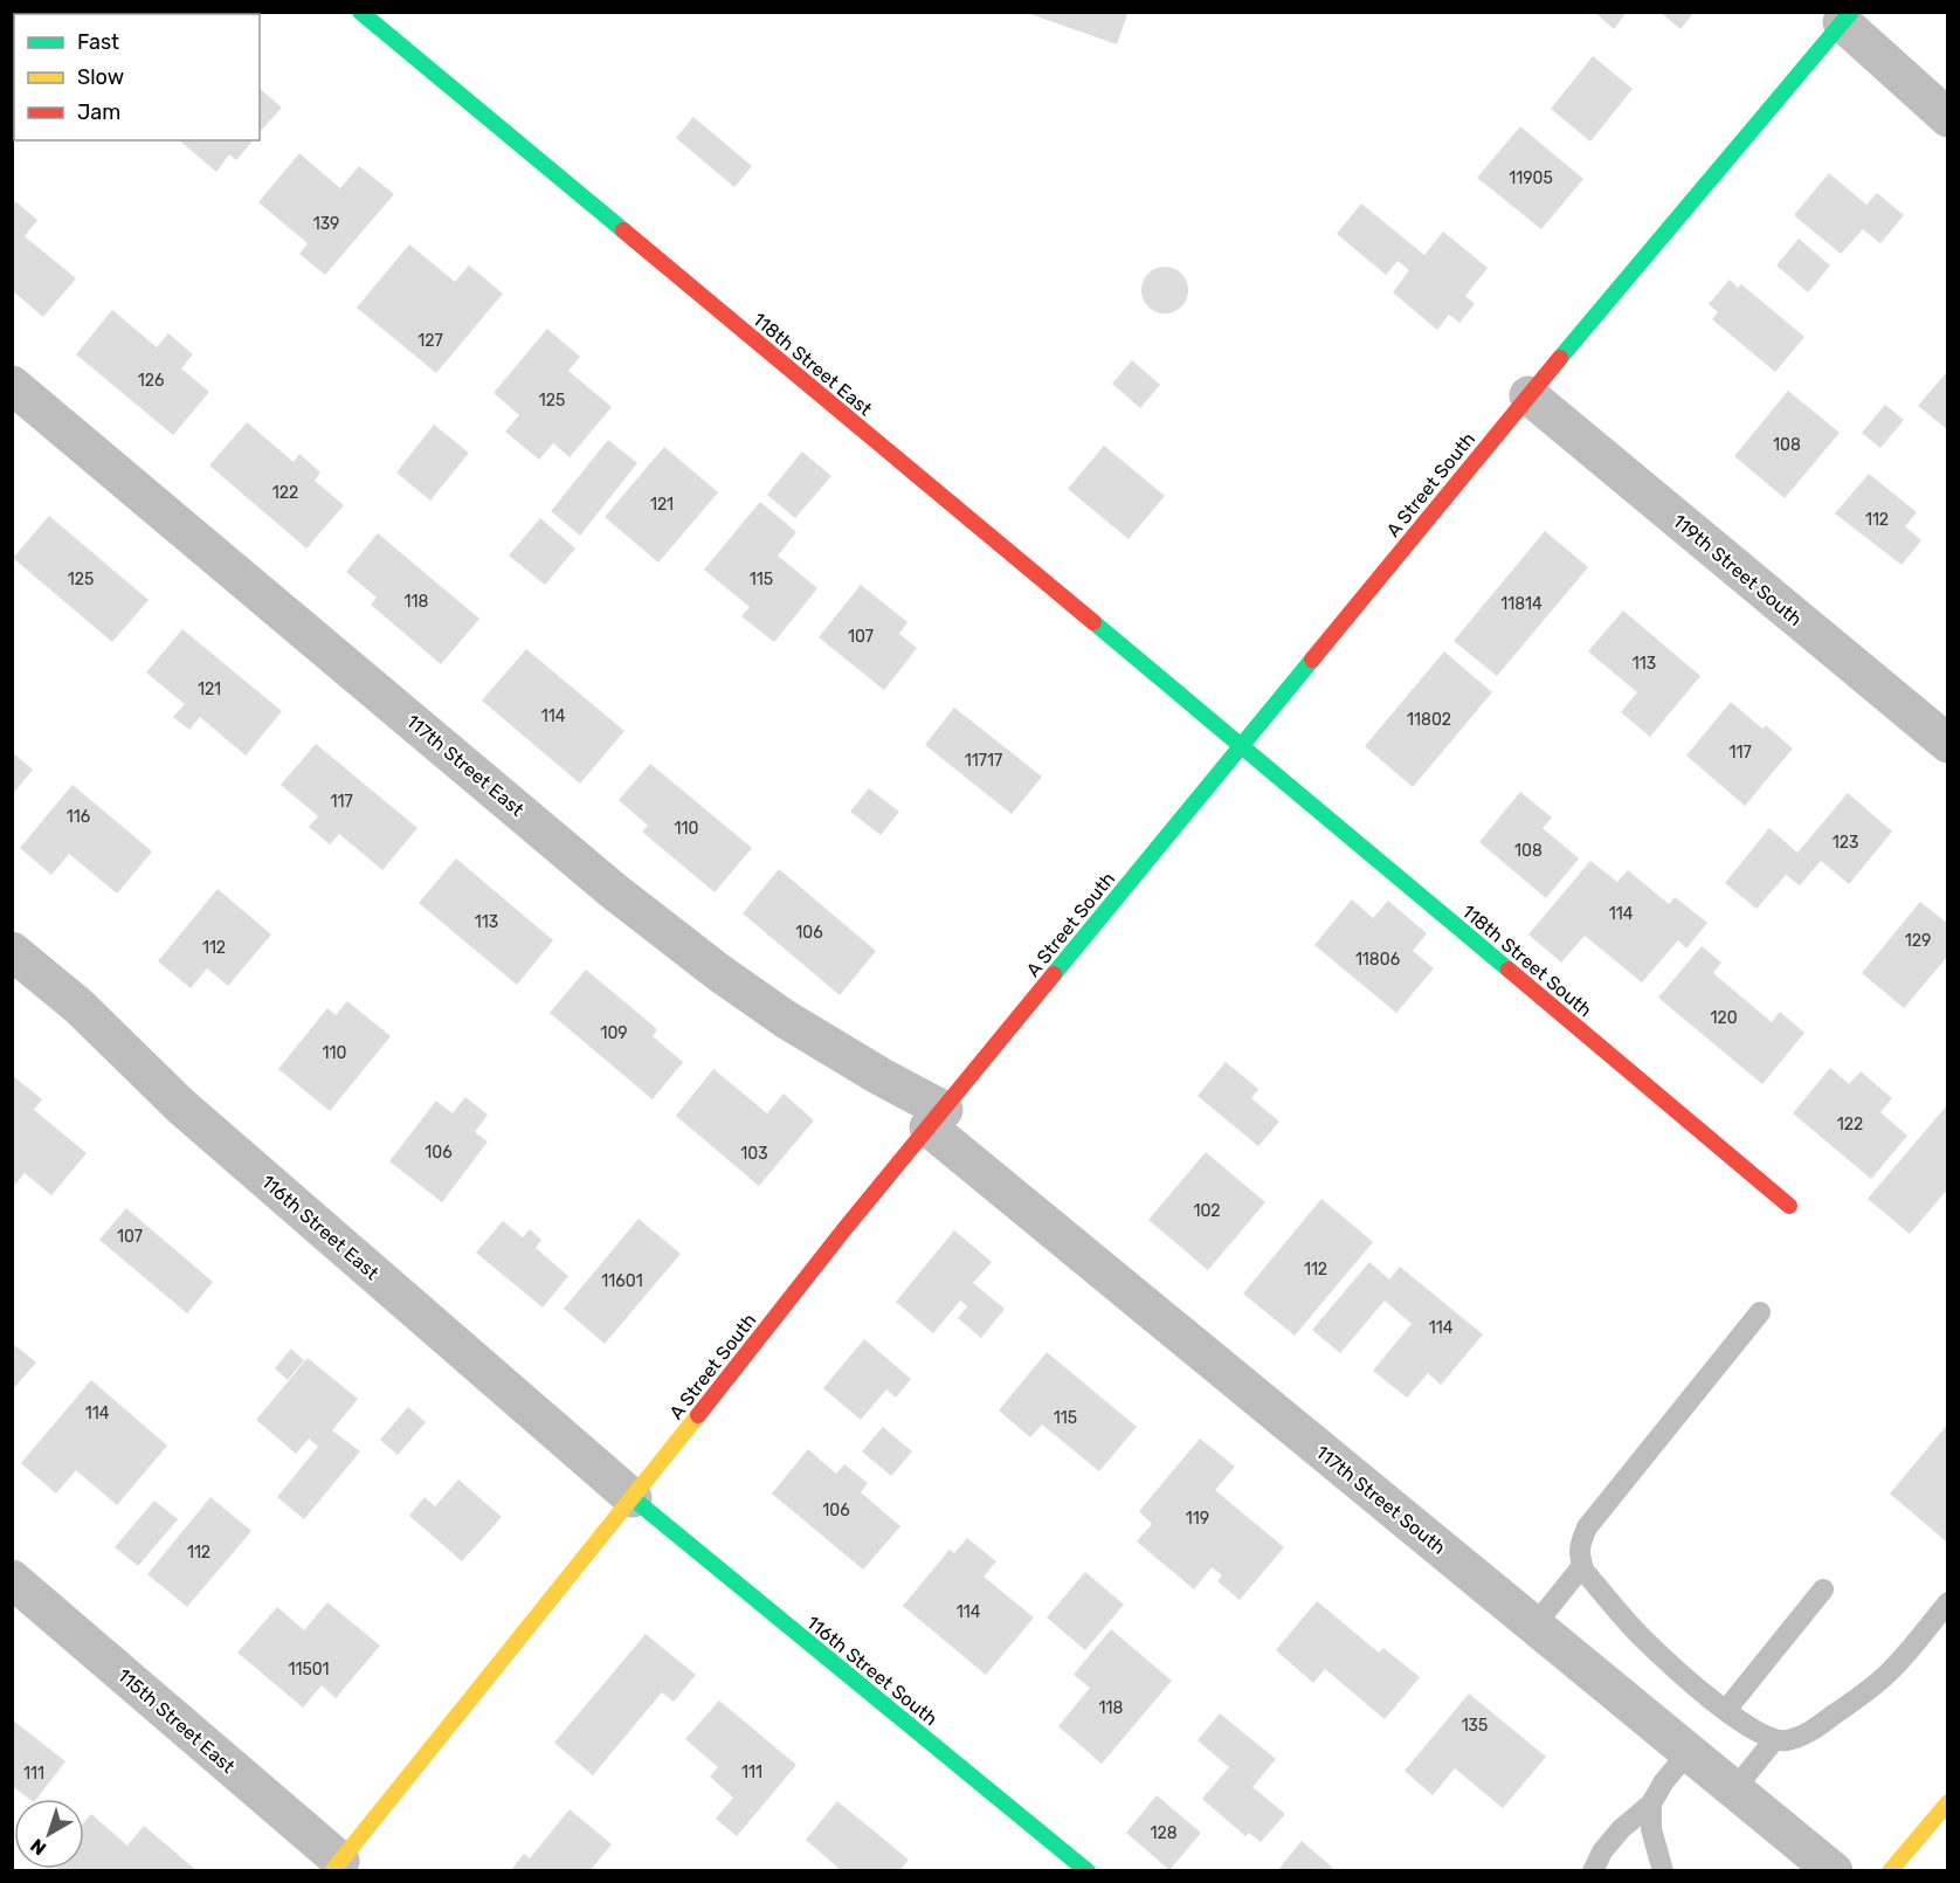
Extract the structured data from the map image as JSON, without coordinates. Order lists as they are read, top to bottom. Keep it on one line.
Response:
{"streets":{"street":["118th Street East","A Street South","119th Street South","117th Street East","118th Street South","116th Street East","117th Street South","116th Street South","115th Street East"]},"crossings":[["118th Street East","A Street South"],["118th Street East","118th Street South"],["A Street South","119th Street South"],["A Street South","117th Street East"],["A Street South","118th Street South"],["A Street South","116th Street East"],["A Street South","117th Street South"],["A Street South","116th Street South"],["A Street South","115th Street East"],["117th Street East","117th Street South"],["116th Street East","116th Street South"]],"house_numbers":["11905","139","127","126","125","108","122","121","112","125","115","118","11814","107","113","121","114","11802","117","11717","117","116","110","123","108","114","113","106","129","112","11806","120","109","110","122","106","103","102","107","112","11601","114","114","115","106","119","112","114","11501","118","135","111","111","128"],"legend":["Fast","Slow","Jam"],"north":"bottom left"}
